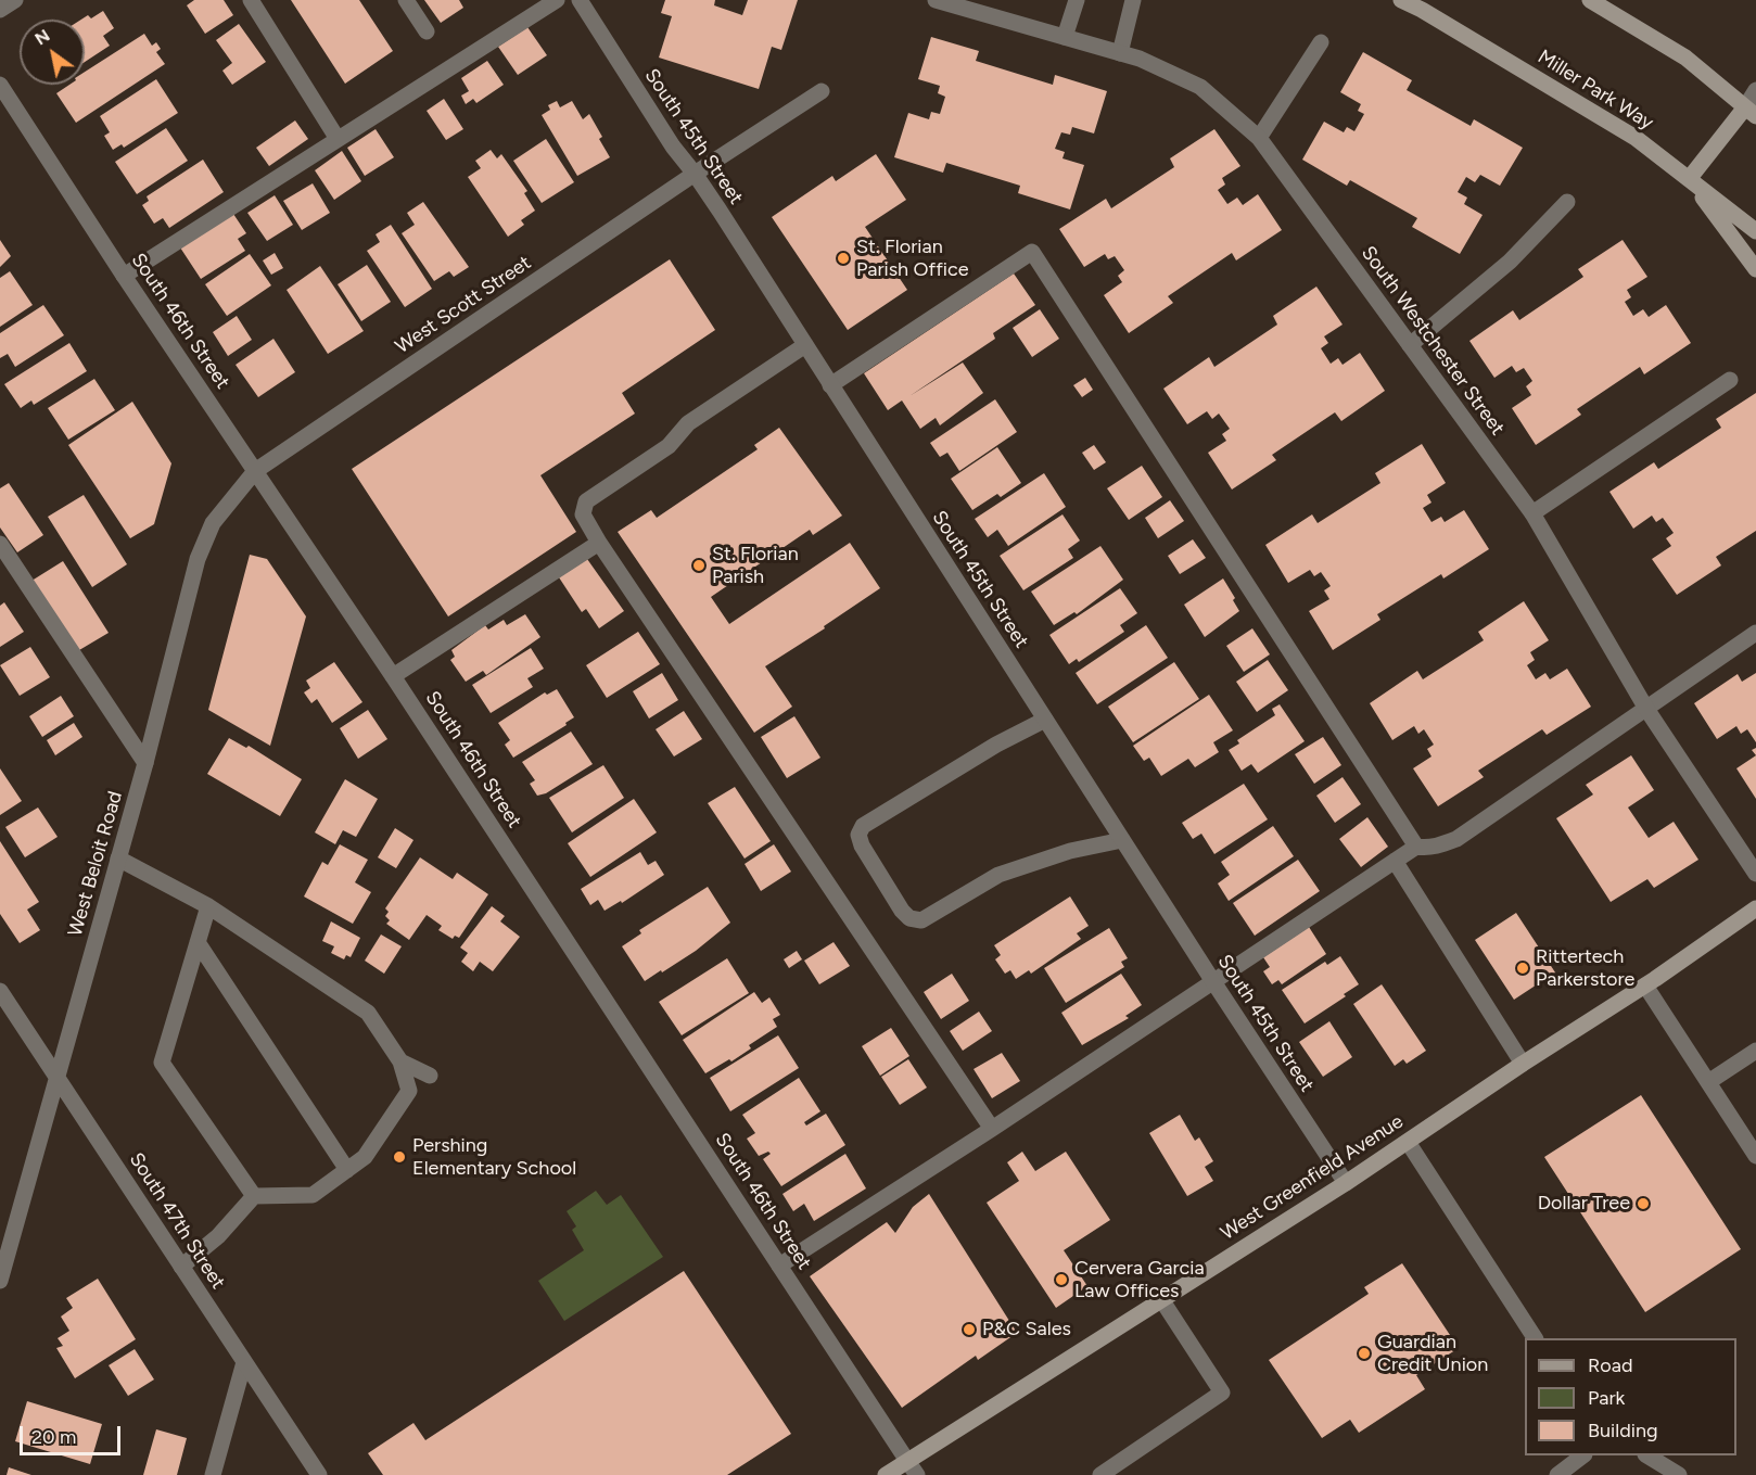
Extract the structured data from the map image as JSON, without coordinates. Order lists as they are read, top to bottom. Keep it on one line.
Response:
{"streets":{"main road":["Miller Park Way","West Greenfield Avenue"],"street":["South 45th Street","West Scott Street","South 46th Street","South Westchester Street","West Beloit Road","South 47th Street"]},"crossings":[["South 45th Street","West Scott Street"],["South 45th Street","West Greenfield Avenue"],["West Scott Street","South 46th Street"],["West Scott Street","West Beloit Road"],["South 46th Street","West Beloit Road"],["South 46th Street","West Greenfield Avenue"],["West Beloit Road","South 47th Street"]],"places":["St. Florian Parish Office","St. Florian Parish","Rittertech Parkerstore","Pershing Elementary School","Dollar Tree","Cervera Garcia Law Offices","P&C Sales","Guardian Credit Union"],"legend":["Road","Park","Building"],"scale_bar":"20 m","north":"top left"}
